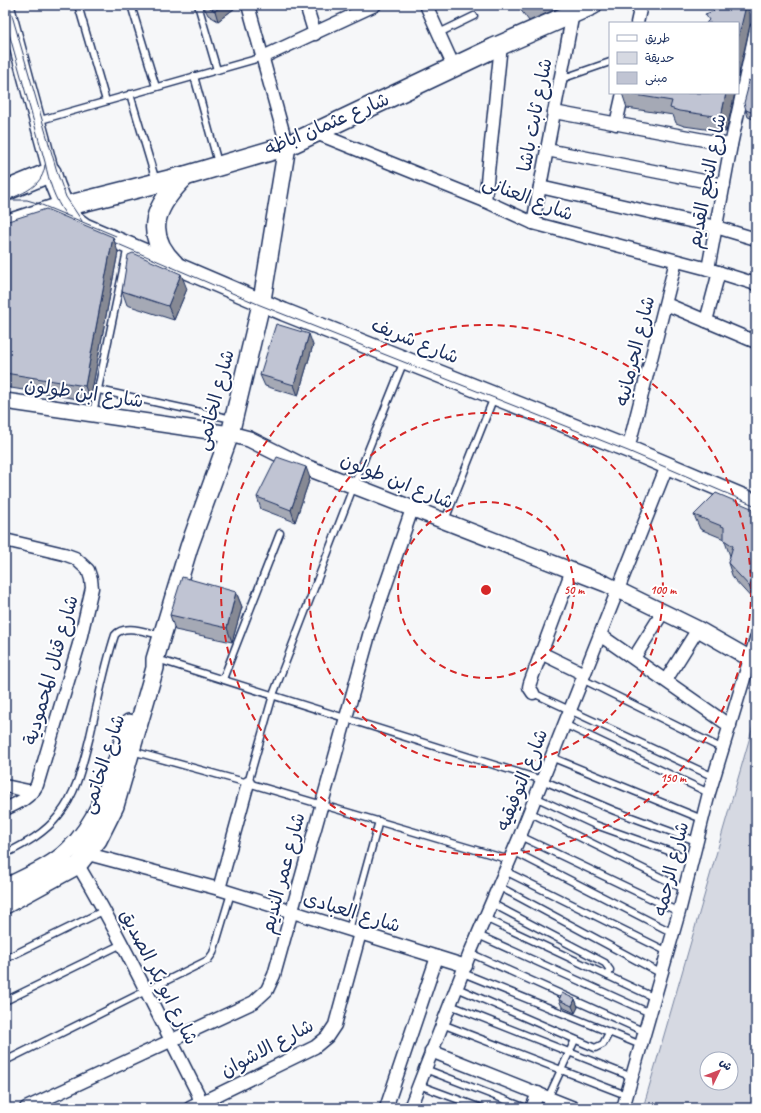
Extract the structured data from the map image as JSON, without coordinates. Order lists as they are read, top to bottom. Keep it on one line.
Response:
{"streets":{"main road":["شارع عثمان اباظه","شارع شريف","شارع الخاتمى"],"street":["شارع ثابت باشا","شارع النجع القديم","شارع العنانى","شارع الجرمانيه","شارع ابن طولون","شارع قنال المحمودية","شارع التوفيقيه","شارع الرحمه","شارع عمر النديم","شارع العبادى","شارع ابو بكر الصديق","شارع الاشوان"]},"crossings":[["شارع ثابت باشا","شارع عثمان اباظه"],["شارع ثابت باشا","شارع العنانى"],["شارع عثمان اباظه","شارع العنانى"],["شارع عثمان اباظه","شارع شريف"],["شارع عثمان اباظه","شارع الخاتمى"],["شارع النجع القديم","شارع العنانى"],["شارع العنانى","شارع الجرمانيه"],["شارع شريف","شارع الجرمانيه"],["شارع شريف","شارع الخاتمى"],["شارع شريف","شارع التوفيقيه"],["شارع ابن طولون","شارع الخاتمى"],["شارع ابن طولون","شارع التوفيقيه"],["شارع ابن طولون","شارع الرحمه"],["شارع ابن طولون","شارع عمر النديم"],["شارع الخاتمى","شارع العبادى"],["شارع الخاتمى","شارع ابو بكر الصديق"],["شارع التوفيقيه","شارع العبادى"],["شارع عمر النديم","شارع العبادى"],["شارع عمر النديم","شارع ابو بكر الصديق"],["شارع العبادى","شارع ابو بكر الصديق"],["شارع العبادى","شارع الاشوان"],["شارع ابو بكر الصديق","شارع الاشوان"]],"legend":["طريق","حديقة","مبنى"],"north":"top right","rings":["50 m","100 m","150 m"]}
